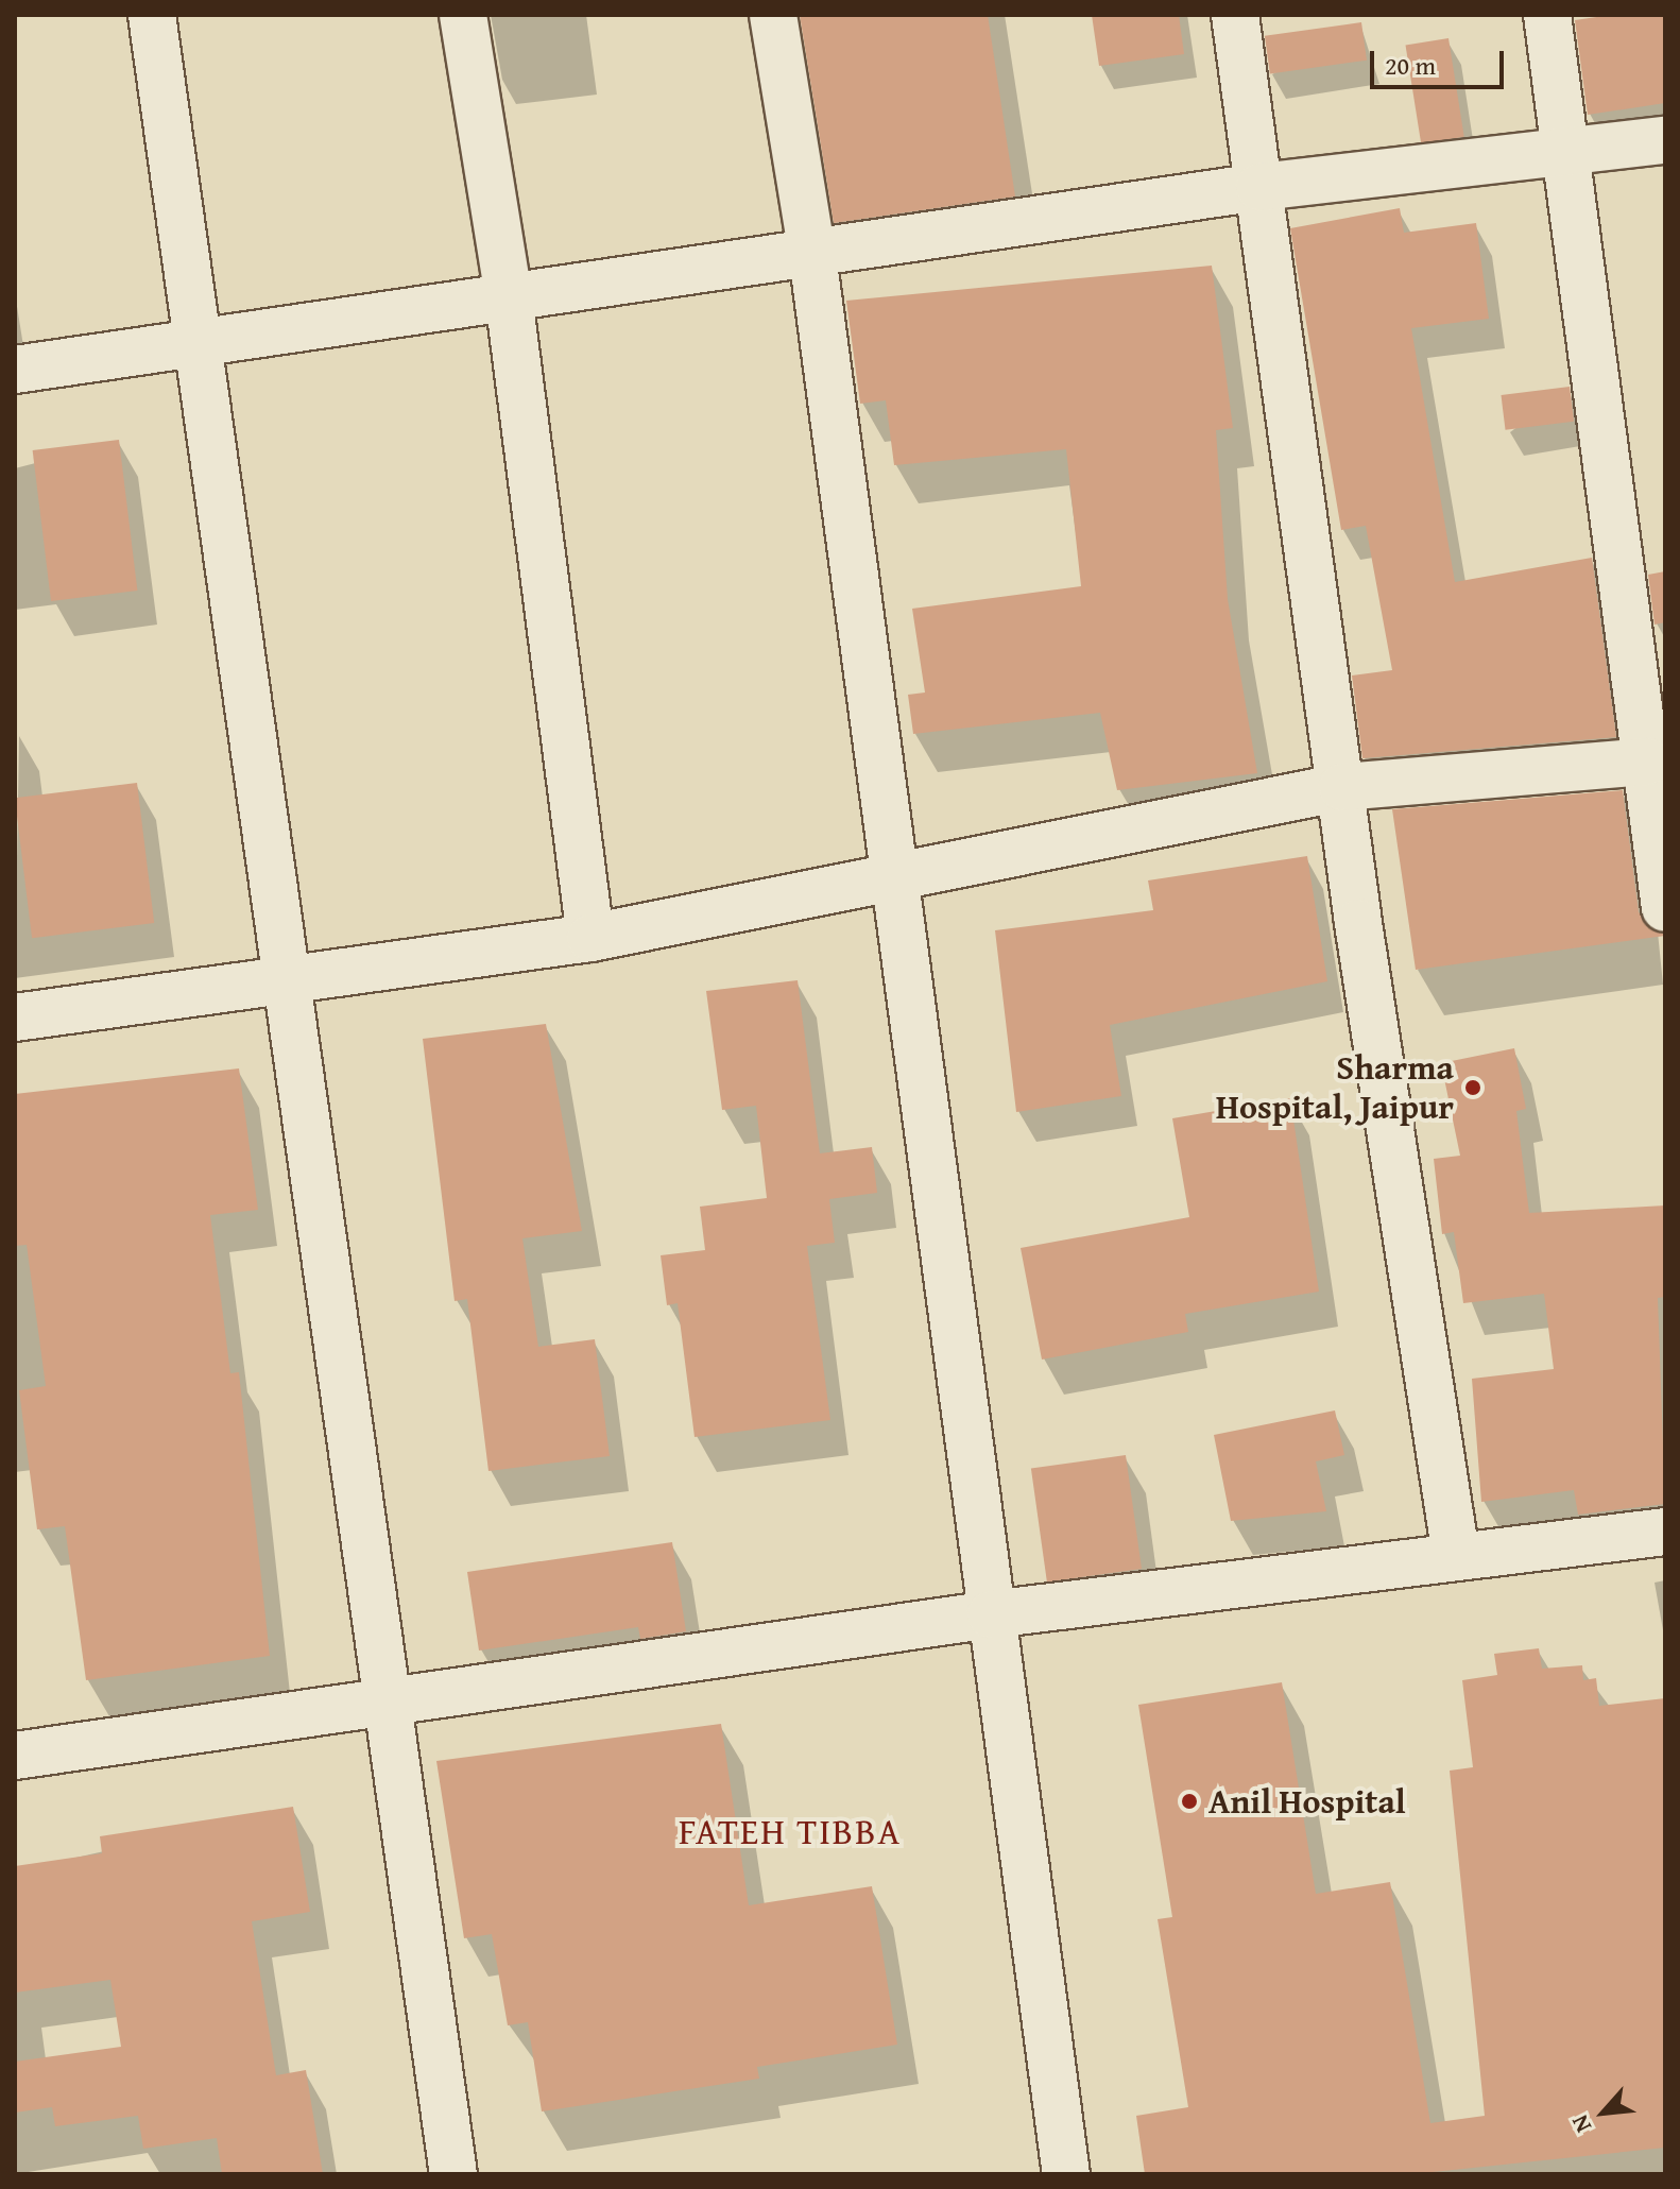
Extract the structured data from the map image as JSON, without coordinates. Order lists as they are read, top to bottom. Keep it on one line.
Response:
{"districts":["FATEH TIBBA"],"places":["Sharma Hospital, Jaipur","Anil Hospital"],"scale_bar":"20 m","north":"bottom left"}
